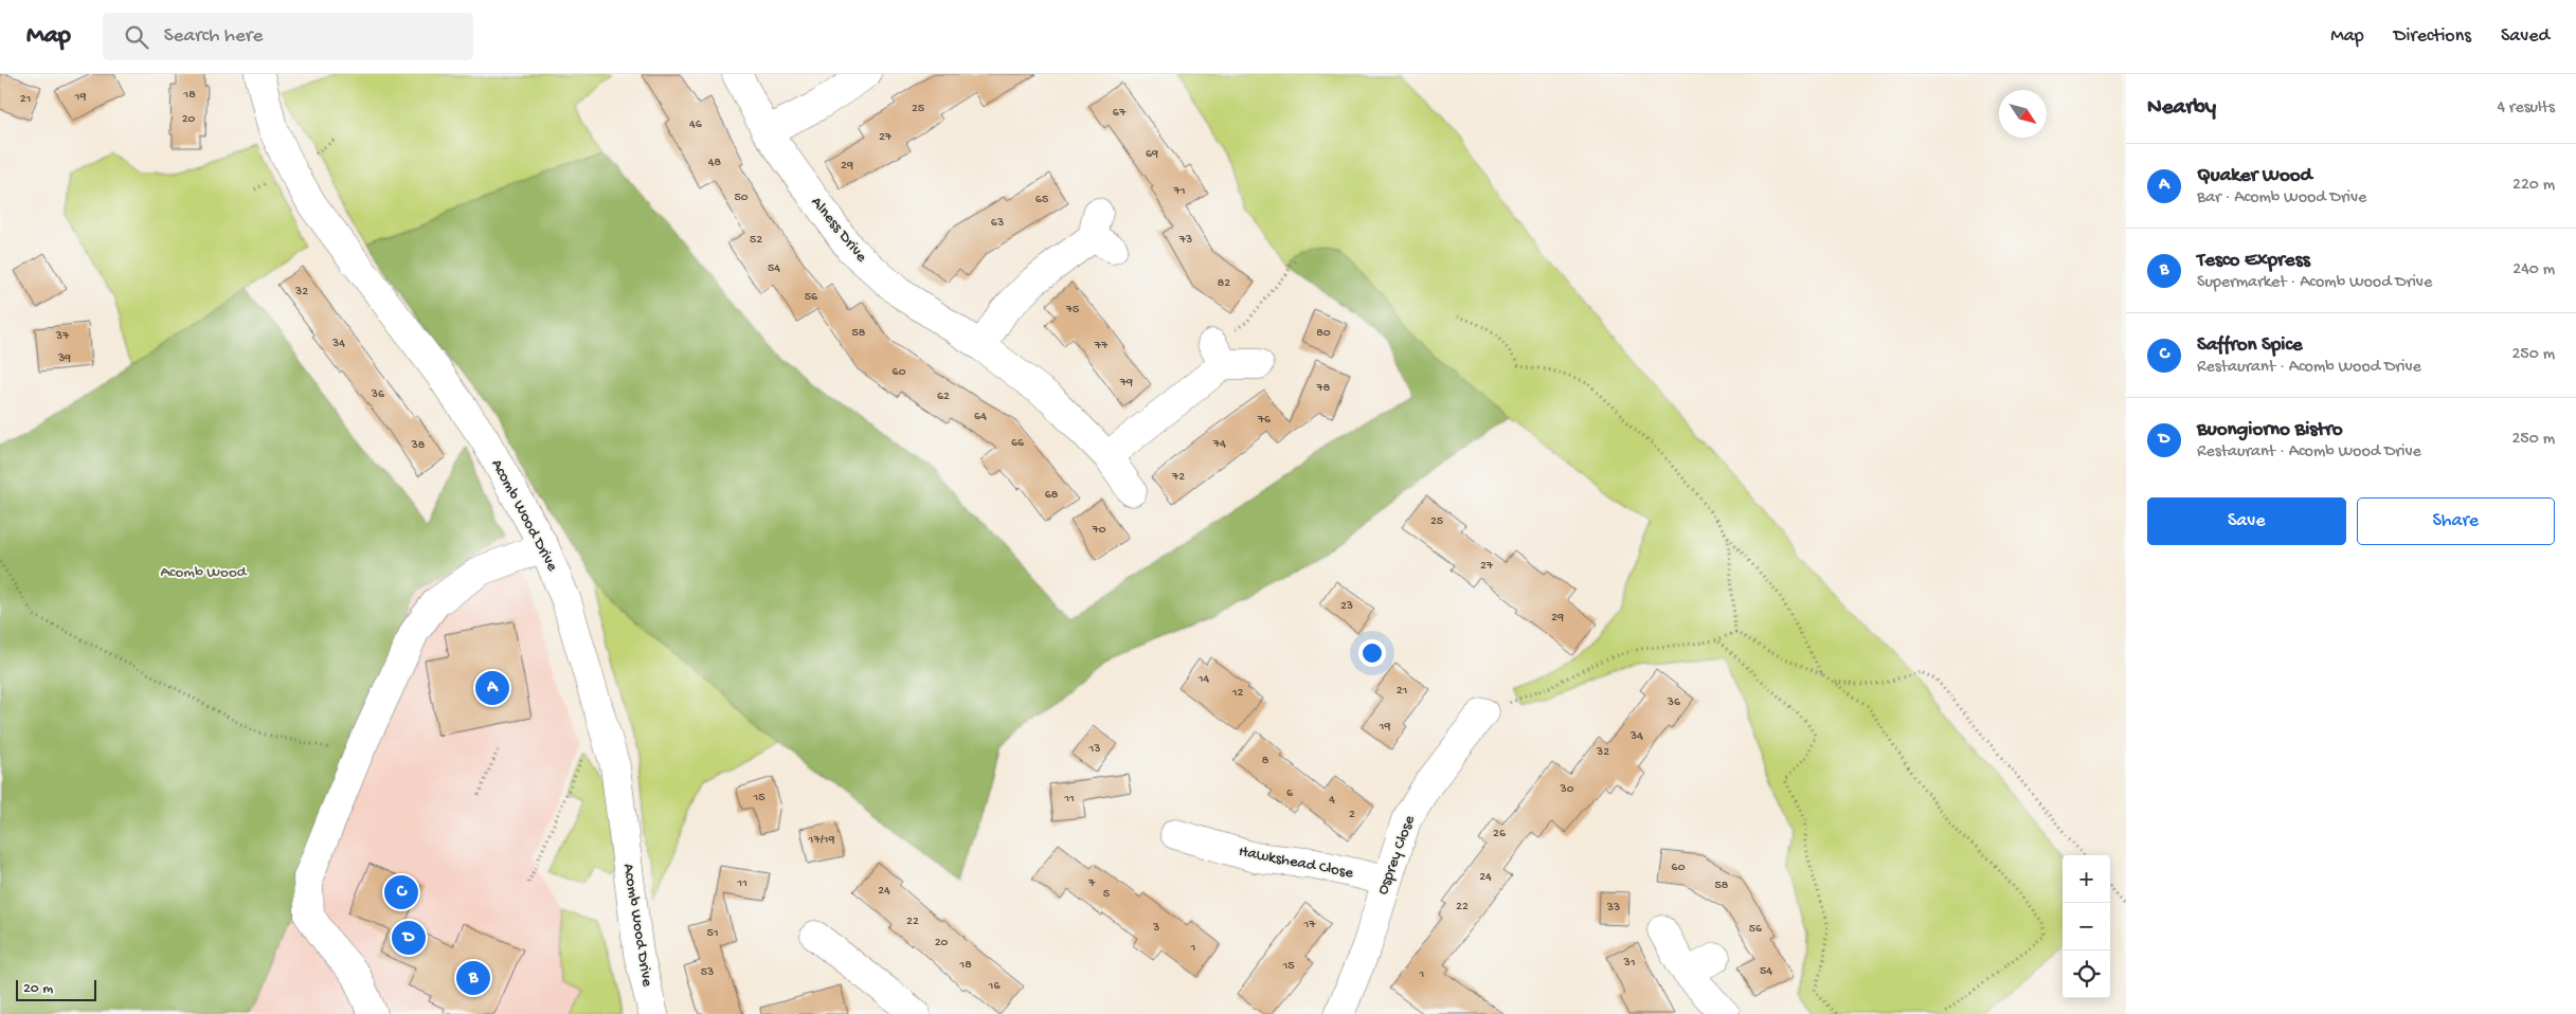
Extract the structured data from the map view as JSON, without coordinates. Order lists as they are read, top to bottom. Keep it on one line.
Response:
{"streets":{"street":["Alness Drive","Acomb Wood Drive","Osprey Close","Hawkshead Close"]},"crossings":[["Osprey Close","Hawkshead Close"]],"parks":["Acomb Wood"],"house_numbers":["18","19","21","25","67","20","46","27","69","48","29","71","50","65","63","52","73","54","82","32","56","75","58","80","37","34","77","39","60","79","78","36","62","64","76","66","74","38","72","68","25","70","27","23","29","14","21","12","36","19","34","13","32","8","30","6","15","11","4","2","26","17/19","60","24","11","7","58","24","5","22","33","22","17","3","56","51","20","1","31","18","15","54","53","1","16"],"scale_bar":"20 m","north":"bottom right","page":{"header":"Map","search":"Search here","nav":["Map","Directions","Saved"],"heading":["Nearby","4 results"],"list":[{"mark":"A","name":"Quaker Wood","note":"Bar · Acomb Wood Drive","value":"220 m"},{"mark":"B","name":"Tesco Express","note":"Supermarket · Acomb Wood Drive","value":"240 m"},{"mark":"C","name":"Saffron Spice","note":"Restaurant · Acomb Wood Drive","value":"250 m"},{"mark":"D","name":"Buongiorno Bistro","note":"Restaurant · Acomb Wood Drive","value":"250 m"}],"buttons":["Save","Share"],"pins":["A","C","D","B"],"map_buttons":["+","−"],"scale":"20 m"}}
